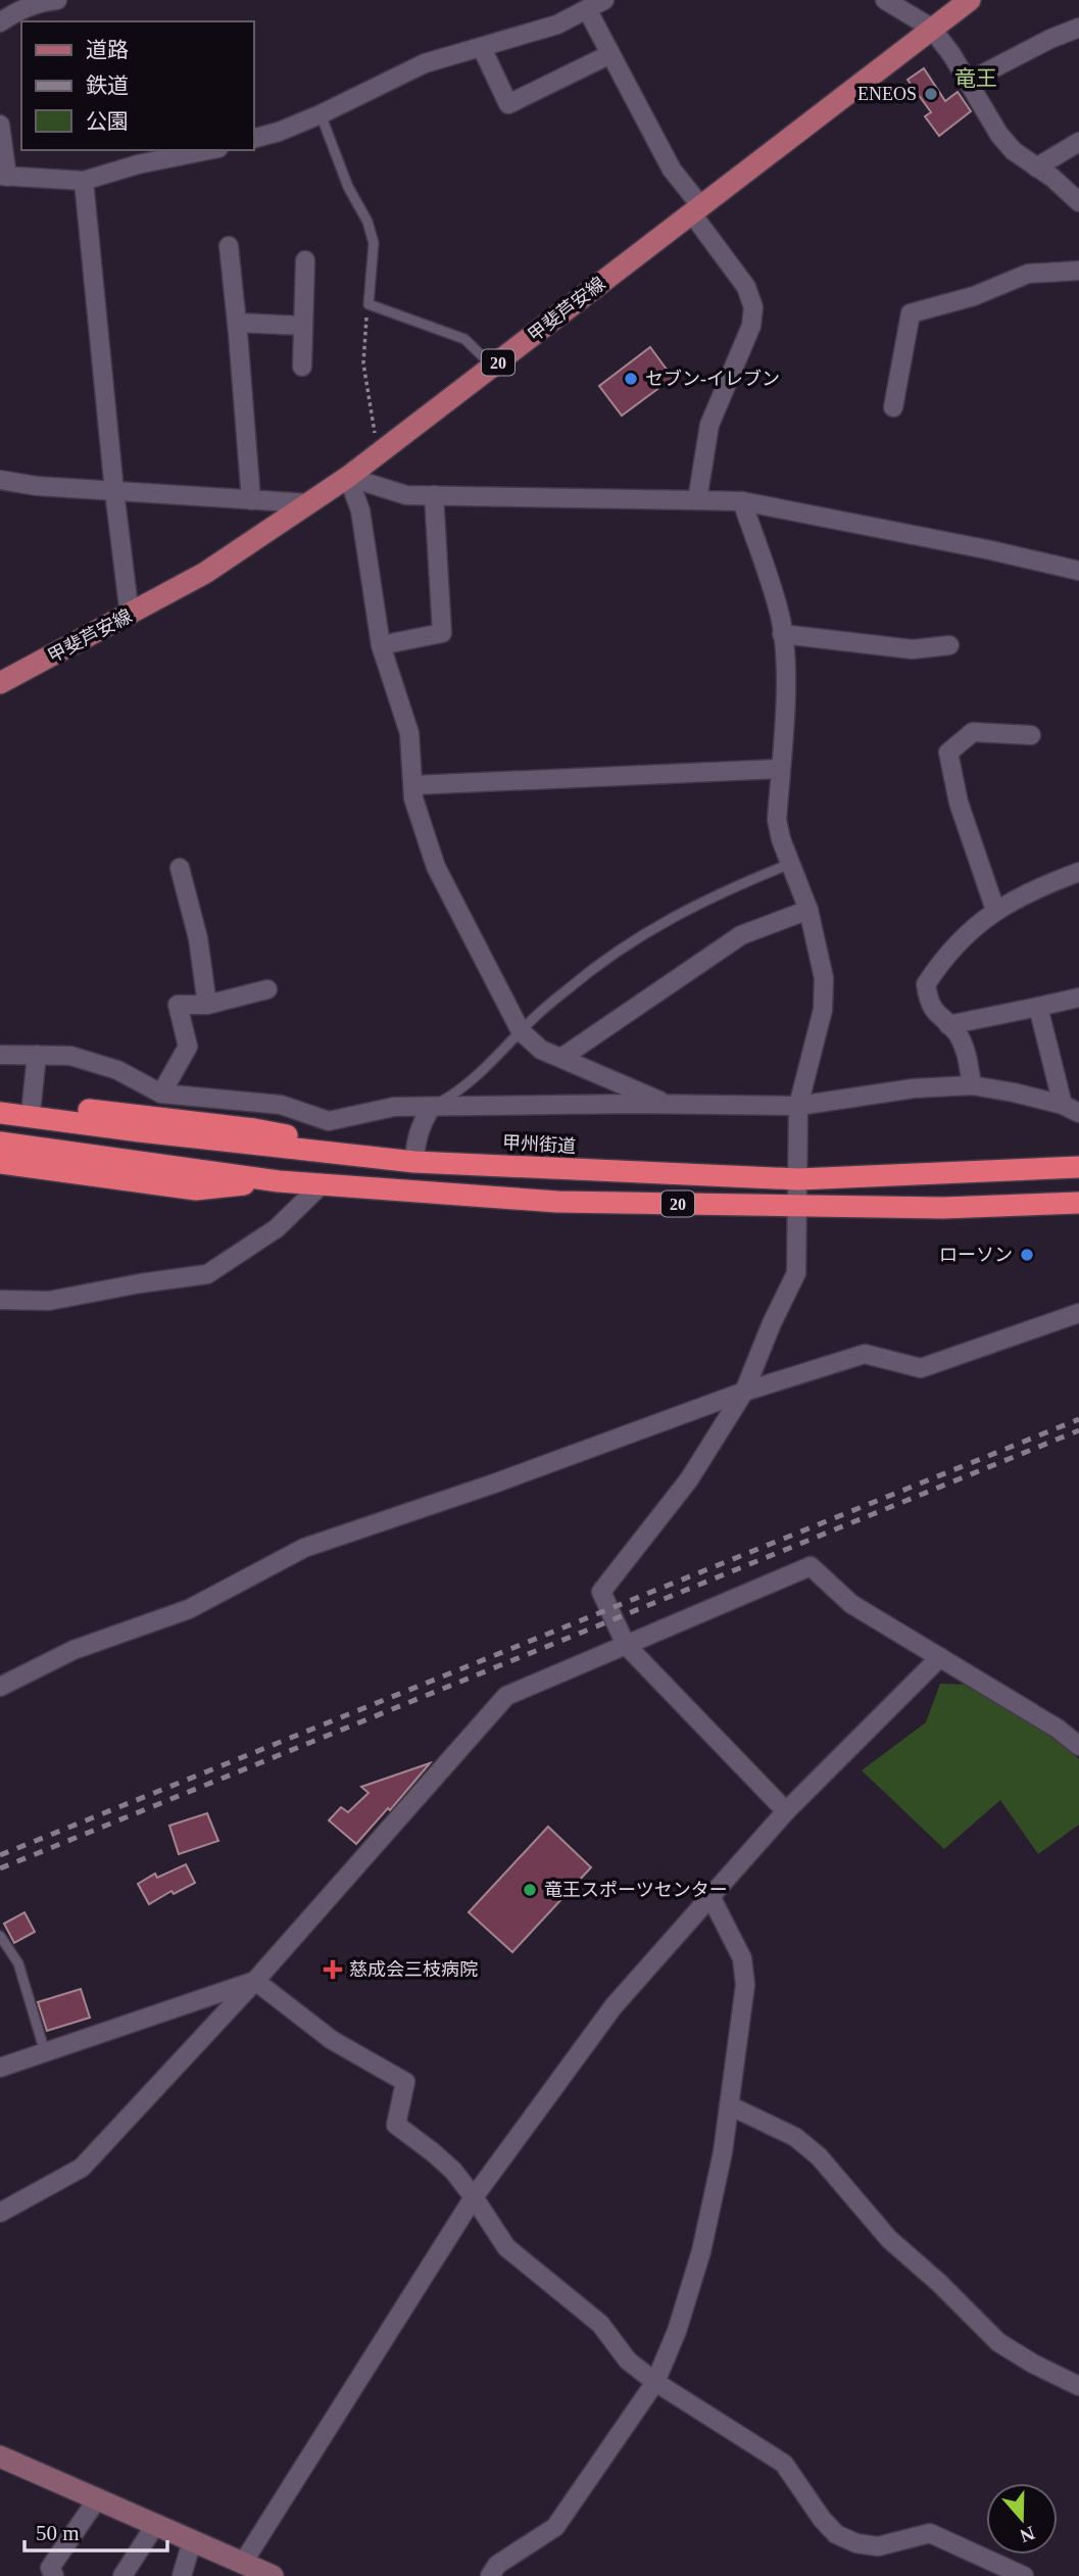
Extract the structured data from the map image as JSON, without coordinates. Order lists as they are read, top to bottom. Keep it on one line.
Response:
{"streets":{"highway":["20","甲州街道"],"main road":["甲斐芦安線"]},"crossings":[["20","甲州街道"]],"districts":["竜王"],"places":{"other":["ENEOS","セブン-イレブン","ローソン","竜王スポーツセンター"],"health":["慈成会三枝病院"]},"legend":["道路","鉄道","公園"],"scale_bar":"50 m","north":"bottom"}
